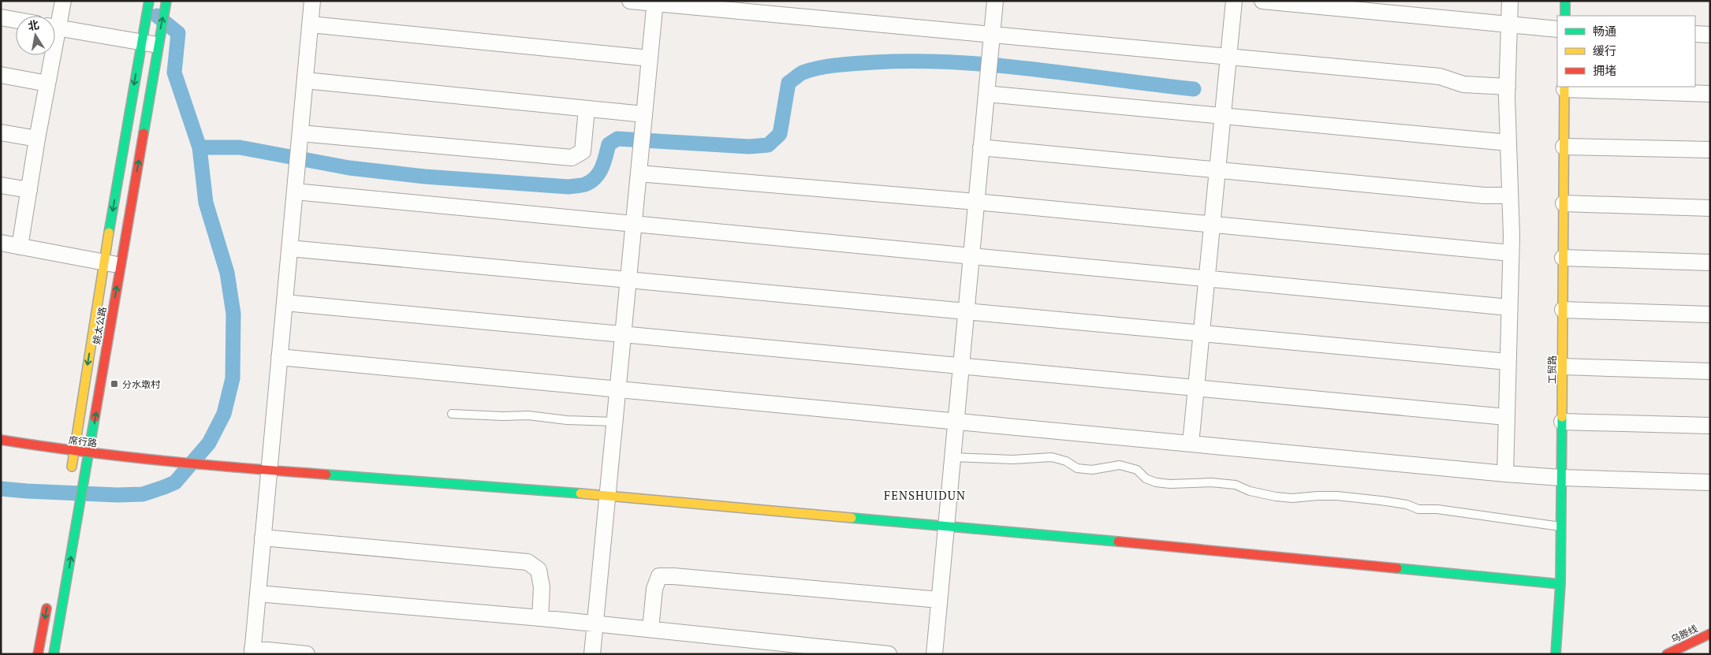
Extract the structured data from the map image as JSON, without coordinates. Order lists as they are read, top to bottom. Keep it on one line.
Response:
{"streets":{"street":["姚太公路","工贸路","席行路","乌塍线"]},"crossings":[["姚太公路","席行路"],["工贸路","席行路"]],"districts":["FENSHUIDUN"],"places":{"transit":["分水墩村"]},"legend":["畅通","缓行","拥堵"],"north":"top"}
